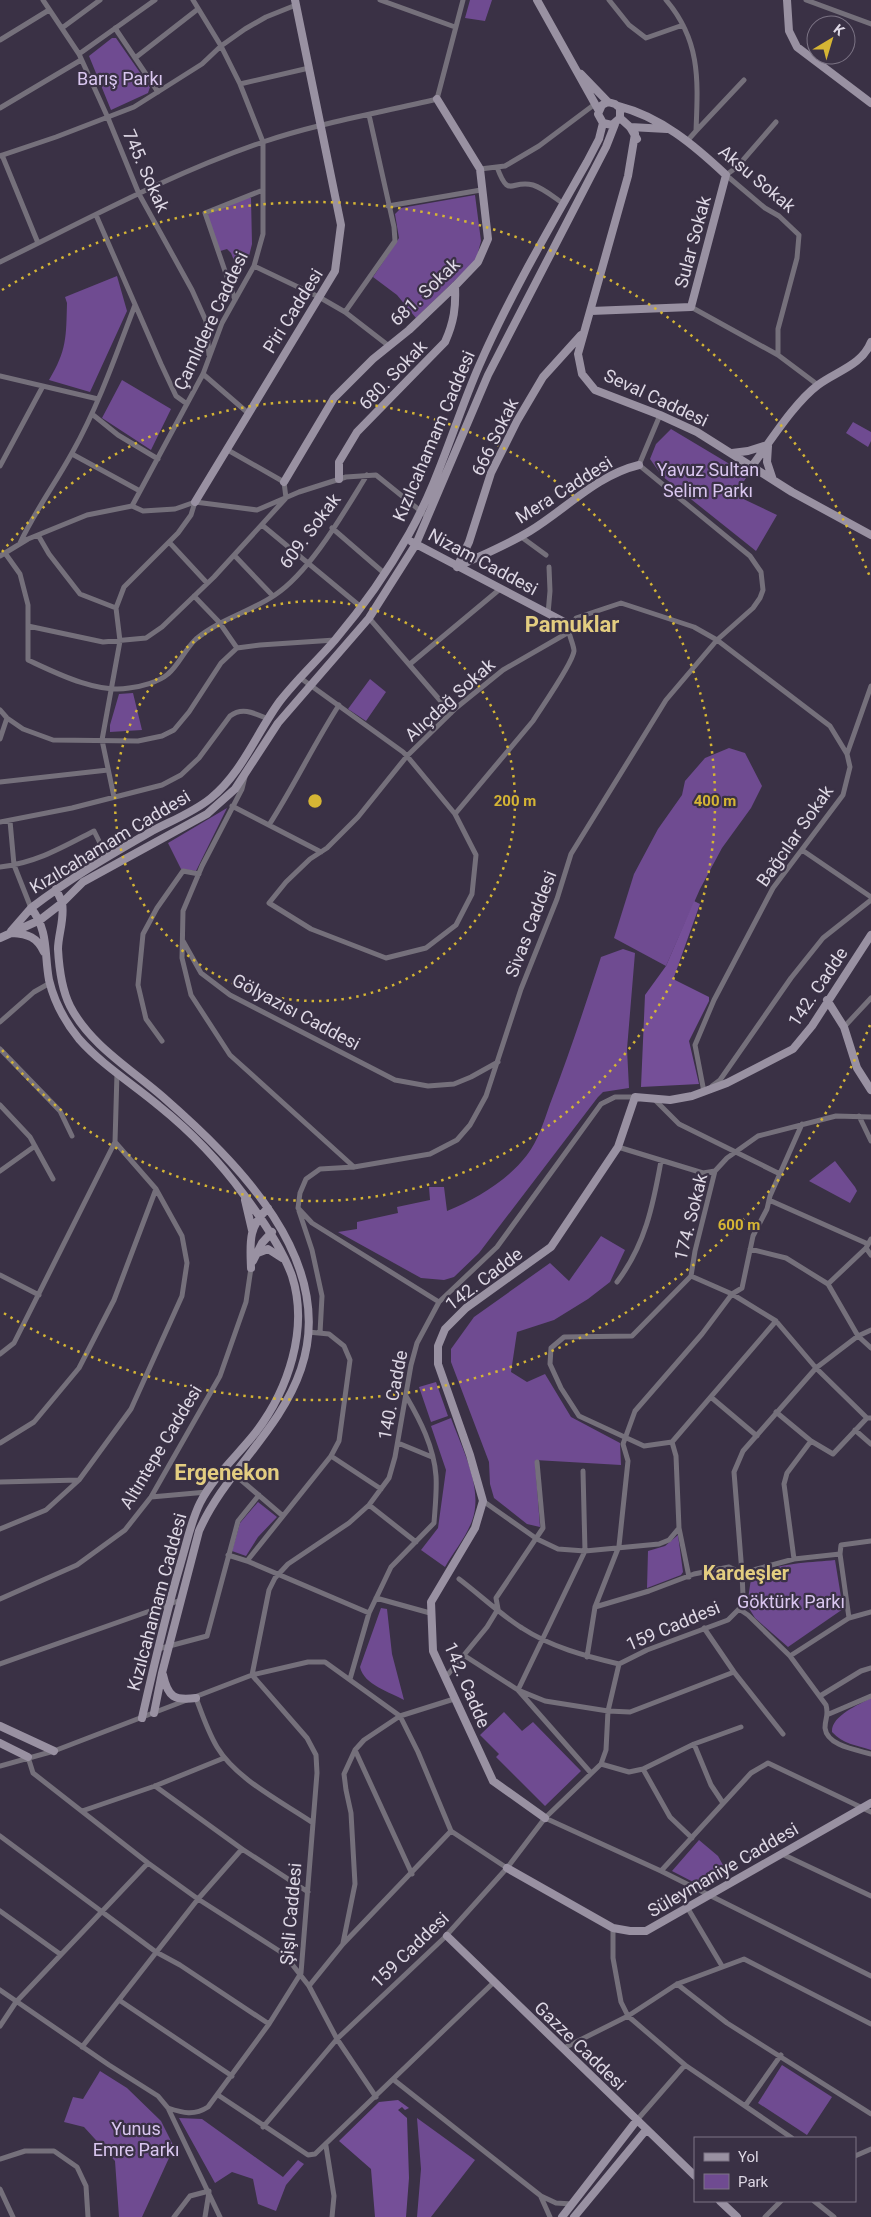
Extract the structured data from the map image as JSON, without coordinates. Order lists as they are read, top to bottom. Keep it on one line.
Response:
{"streets":{"main road":["Aksu Sokak","Sular Sokak","681. Sokak","Piri Caddesi","680. Sokak","Seval Caddesi","Kızılcahamam Caddesi","666 Sokak","Mera Caddesi","Nizam Caddesi","142. Cadde","Süleymaniye Caddesi","Gazze Caddesi"],"street":["745. Sokak","Çamlıdere Caddesi","609. Sokak","Alıçdağ Sokak","Bağcılar Sokak","Sivas Caddesi","Gölyazısı Caddesi","174. Sokak","140. Cadde","Altıntepe Caddesi","159 Caddesi","Şişli Caddesi"]},"crossings":[["745. Sokak","Çamlıdere Caddesi"],["Aksu Sokak","Sular Sokak"],["Aksu Sokak","Seval Caddesi"],["Aksu Sokak","Kızılcahamam Caddesi"],["Sular Sokak","Seval Caddesi"],["681. Sokak","680. Sokak"],["Seval Caddesi","Kızılcahamam Caddesi"],["Seval Caddesi","666 Sokak"],["Seval Caddesi","Mera Caddesi"],["Kızılcahamam Caddesi","Nizam Caddesi"],["Kızılcahamam Caddesi","Gölyazısı Caddesi"],["666 Sokak","Mera Caddesi"],["666 Sokak","Nizam Caddesi"],["Mera Caddesi","Nizam Caddesi"],["Mera Caddesi","Sivas Caddesi"],["Nizam Caddesi","Alıçdağ Sokak"],["Alıçdağ Sokak","Sivas Caddesi"],["Bağcılar Sokak","142. Cadde"],["Sivas Caddesi","Gölyazısı Caddesi"],["142. Cadde","140. Cadde"],["142. Cadde","159 Caddesi"],["140. Cadde","Şişli Caddesi"],["159 Caddesi","Süleymaniye Caddesi"],["159 Caddesi","Gazze Caddesi"]],"districts":["Pamuklar","Ergenekon","Kardeşler"],"parks":["Barış Parkı","Yavuz Sultan Selim Parkı","Göktürk Parkı","Yunus Emre Parkı"],"legend":["Yol","Park"],"north":"top right","rings":["200 m","400 m","600 m"]}
